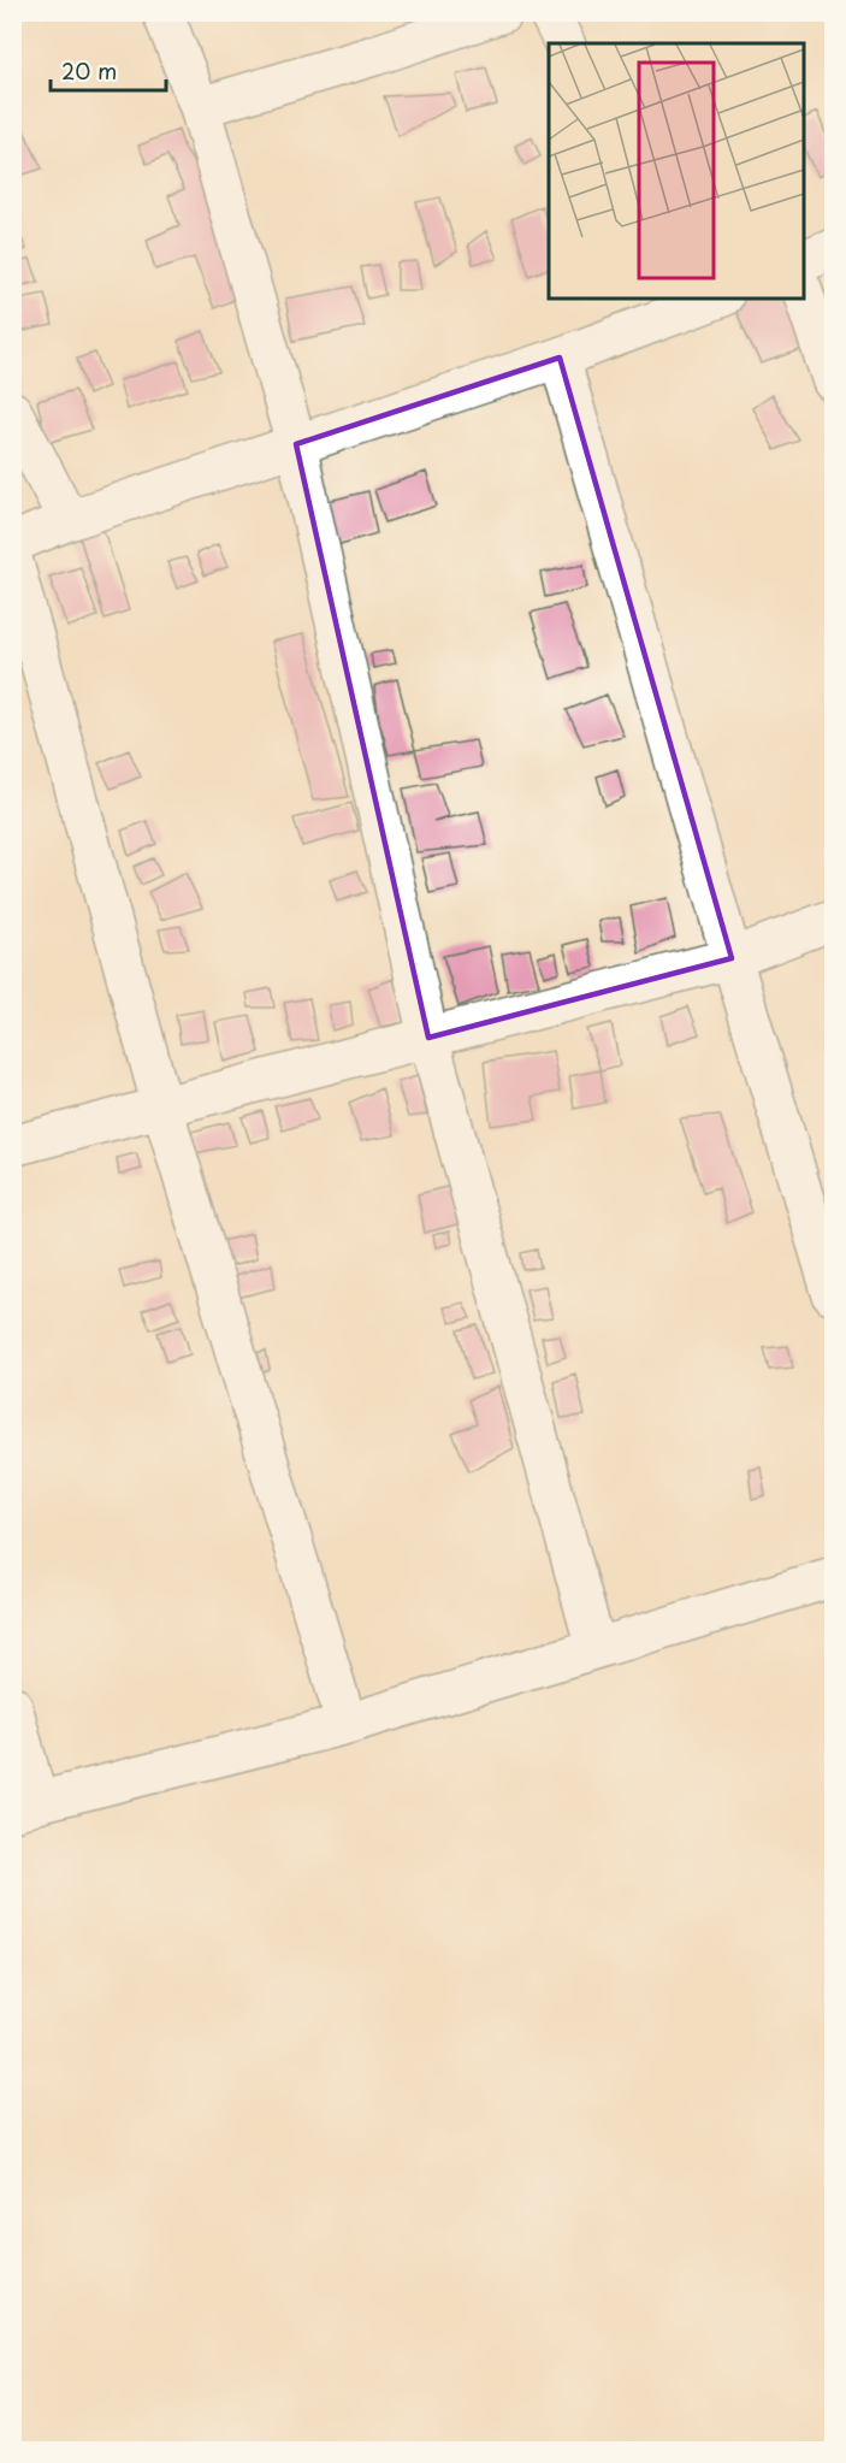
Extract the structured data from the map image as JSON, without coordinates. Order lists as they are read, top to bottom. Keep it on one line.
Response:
{"scale_bar":"20 m"}
